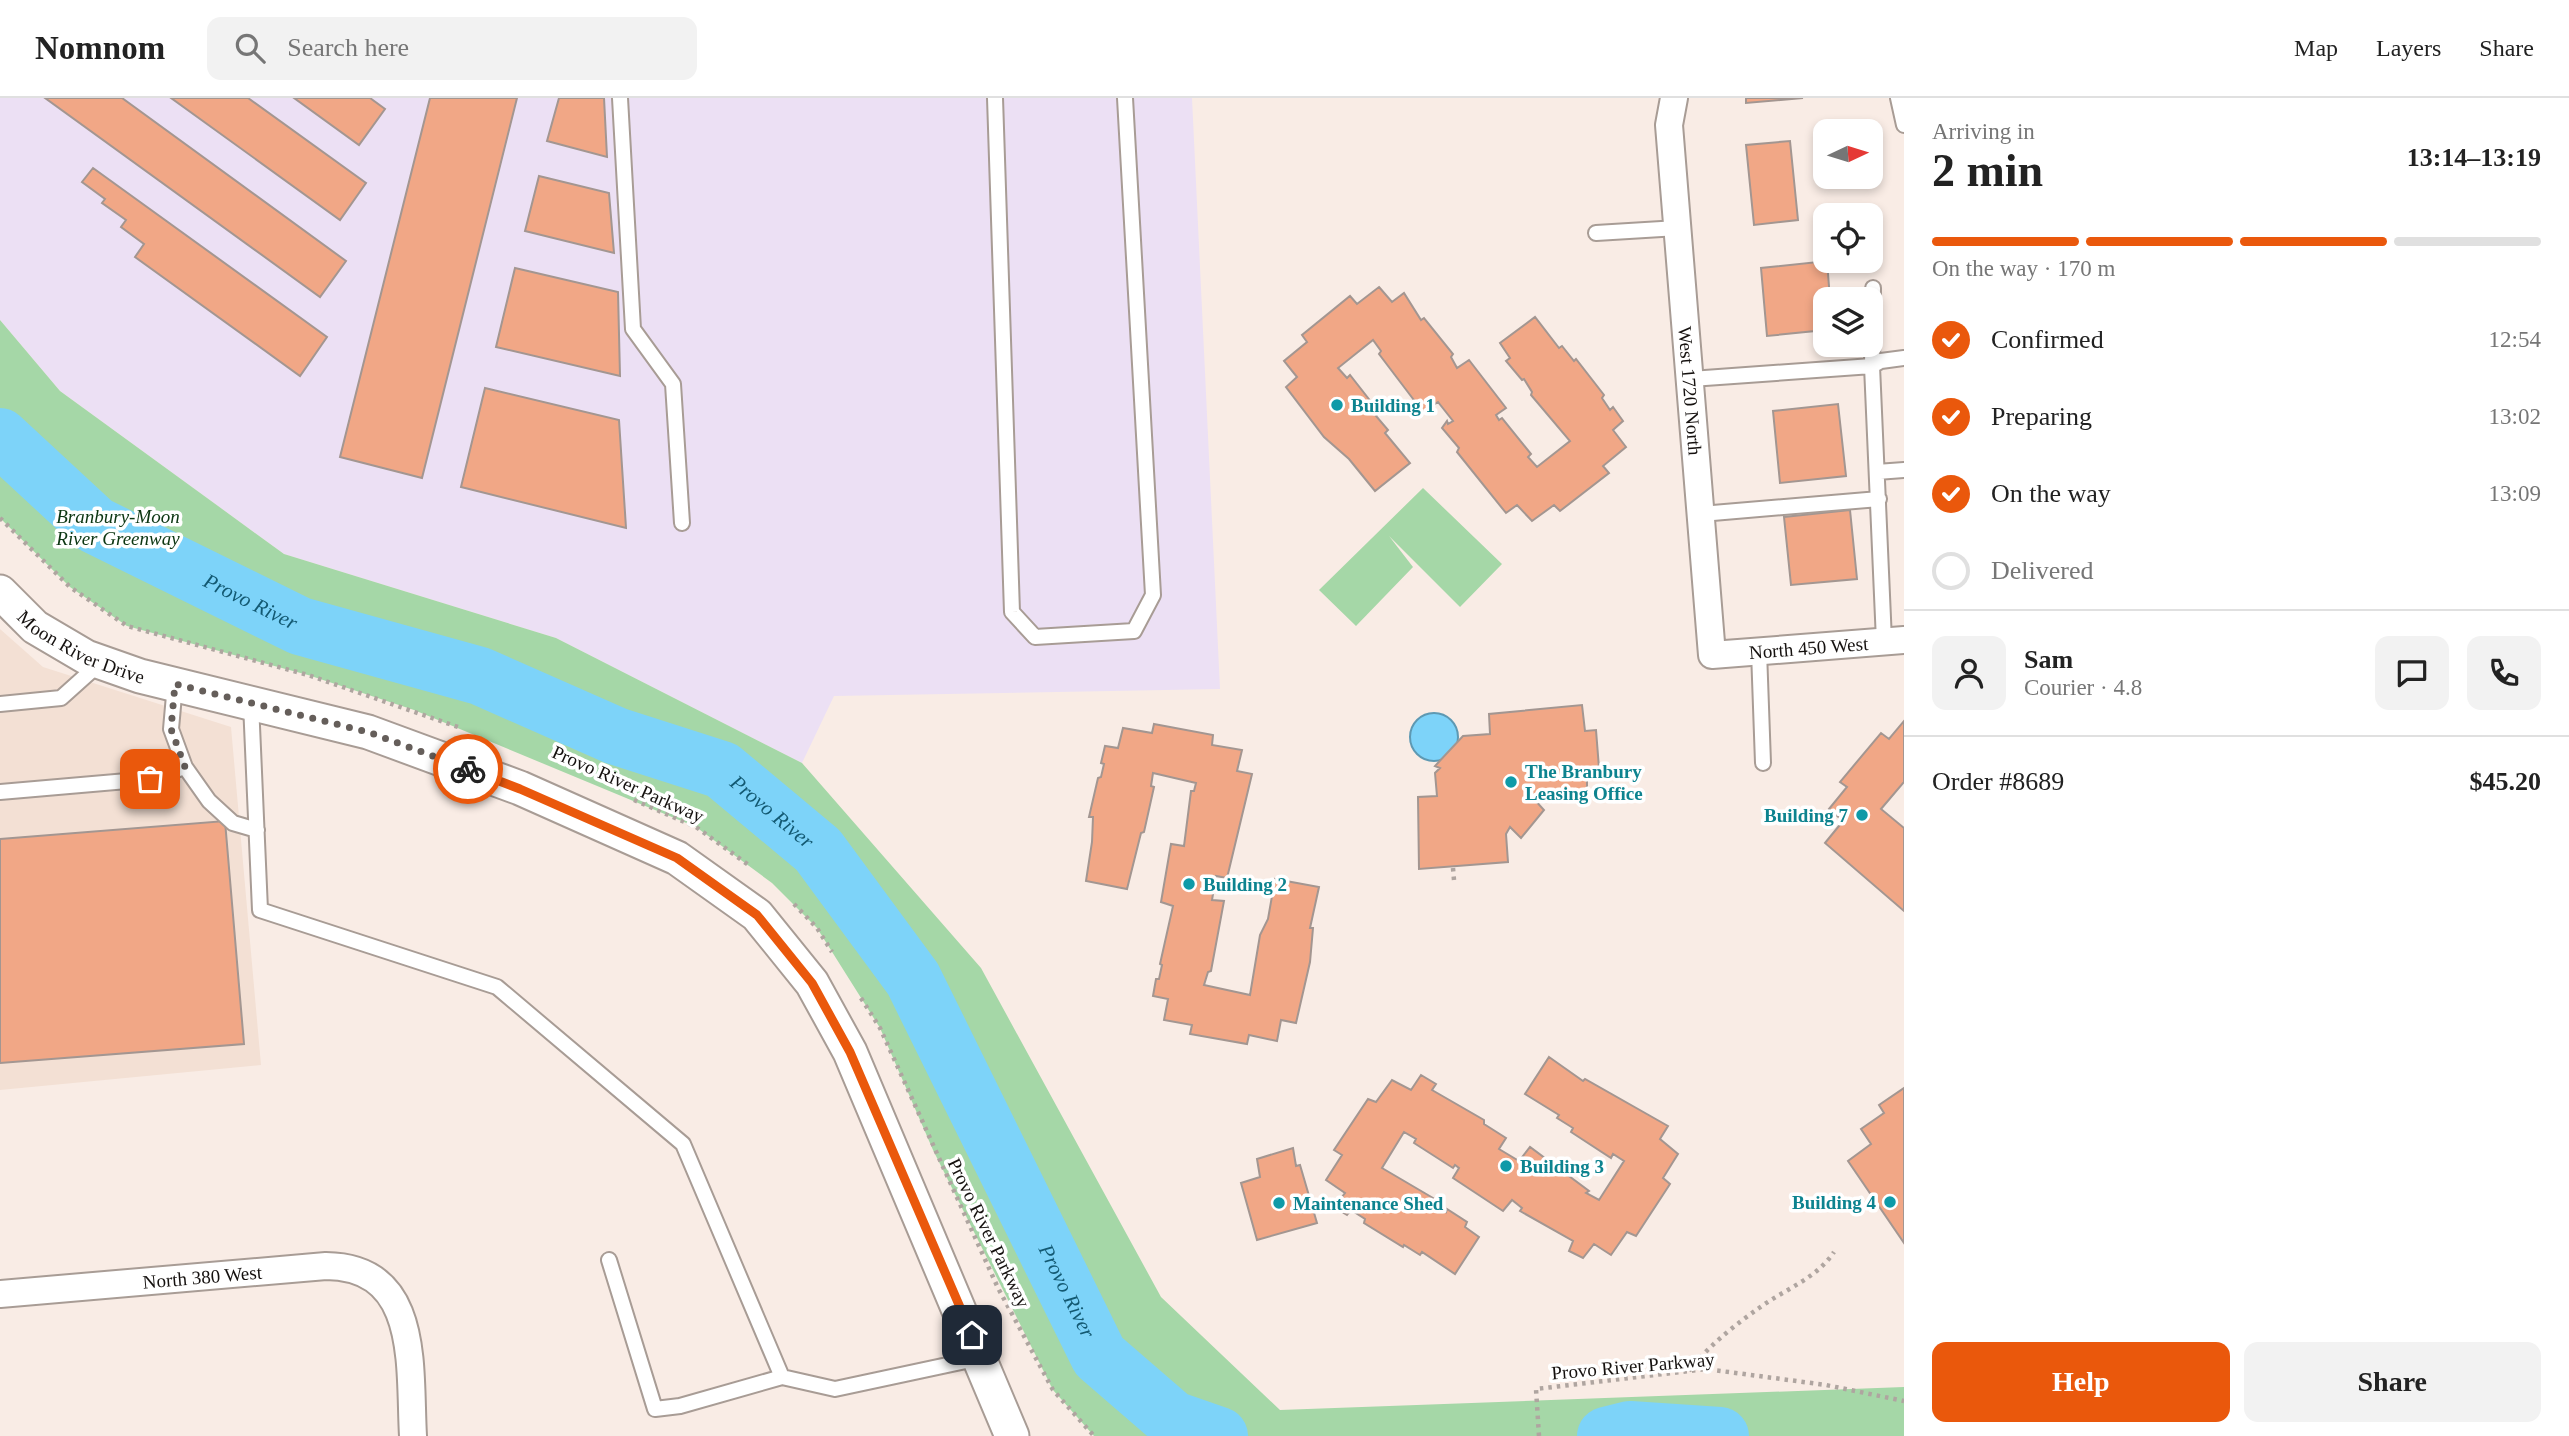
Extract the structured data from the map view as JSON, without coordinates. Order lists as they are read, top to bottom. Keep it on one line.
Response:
{"streets":{"street":["West 1720 North","Moon River Drive","North 450 West","North 380 West"],"path":["Provo River Parkway"]},"crossings":[["West 1720 North","North 450 West"]],"water":["Provo River"],"parks":["Branbury-Moon River Greenway"],"places":["Building 1","The Branbury Leasing Office","Building 7","Building 2","Building 3","Building 4","Maintenance Shed"],"north":"right","page":{"header":"Nomnom","search":"Search here","nav":["Map","Layers","Share"],"heading":["2 min","Arriving in","13:14–13:19"],"panel":["Sam","Courier · 4.8","Order #8689","$45.20"],"bar":"On the way · 170 m","list":[["Confirmed","12:54"],["Preparing","13:02"],["On the way","13:09"],"Delivered"],"buttons":["Help","Share"]}}
